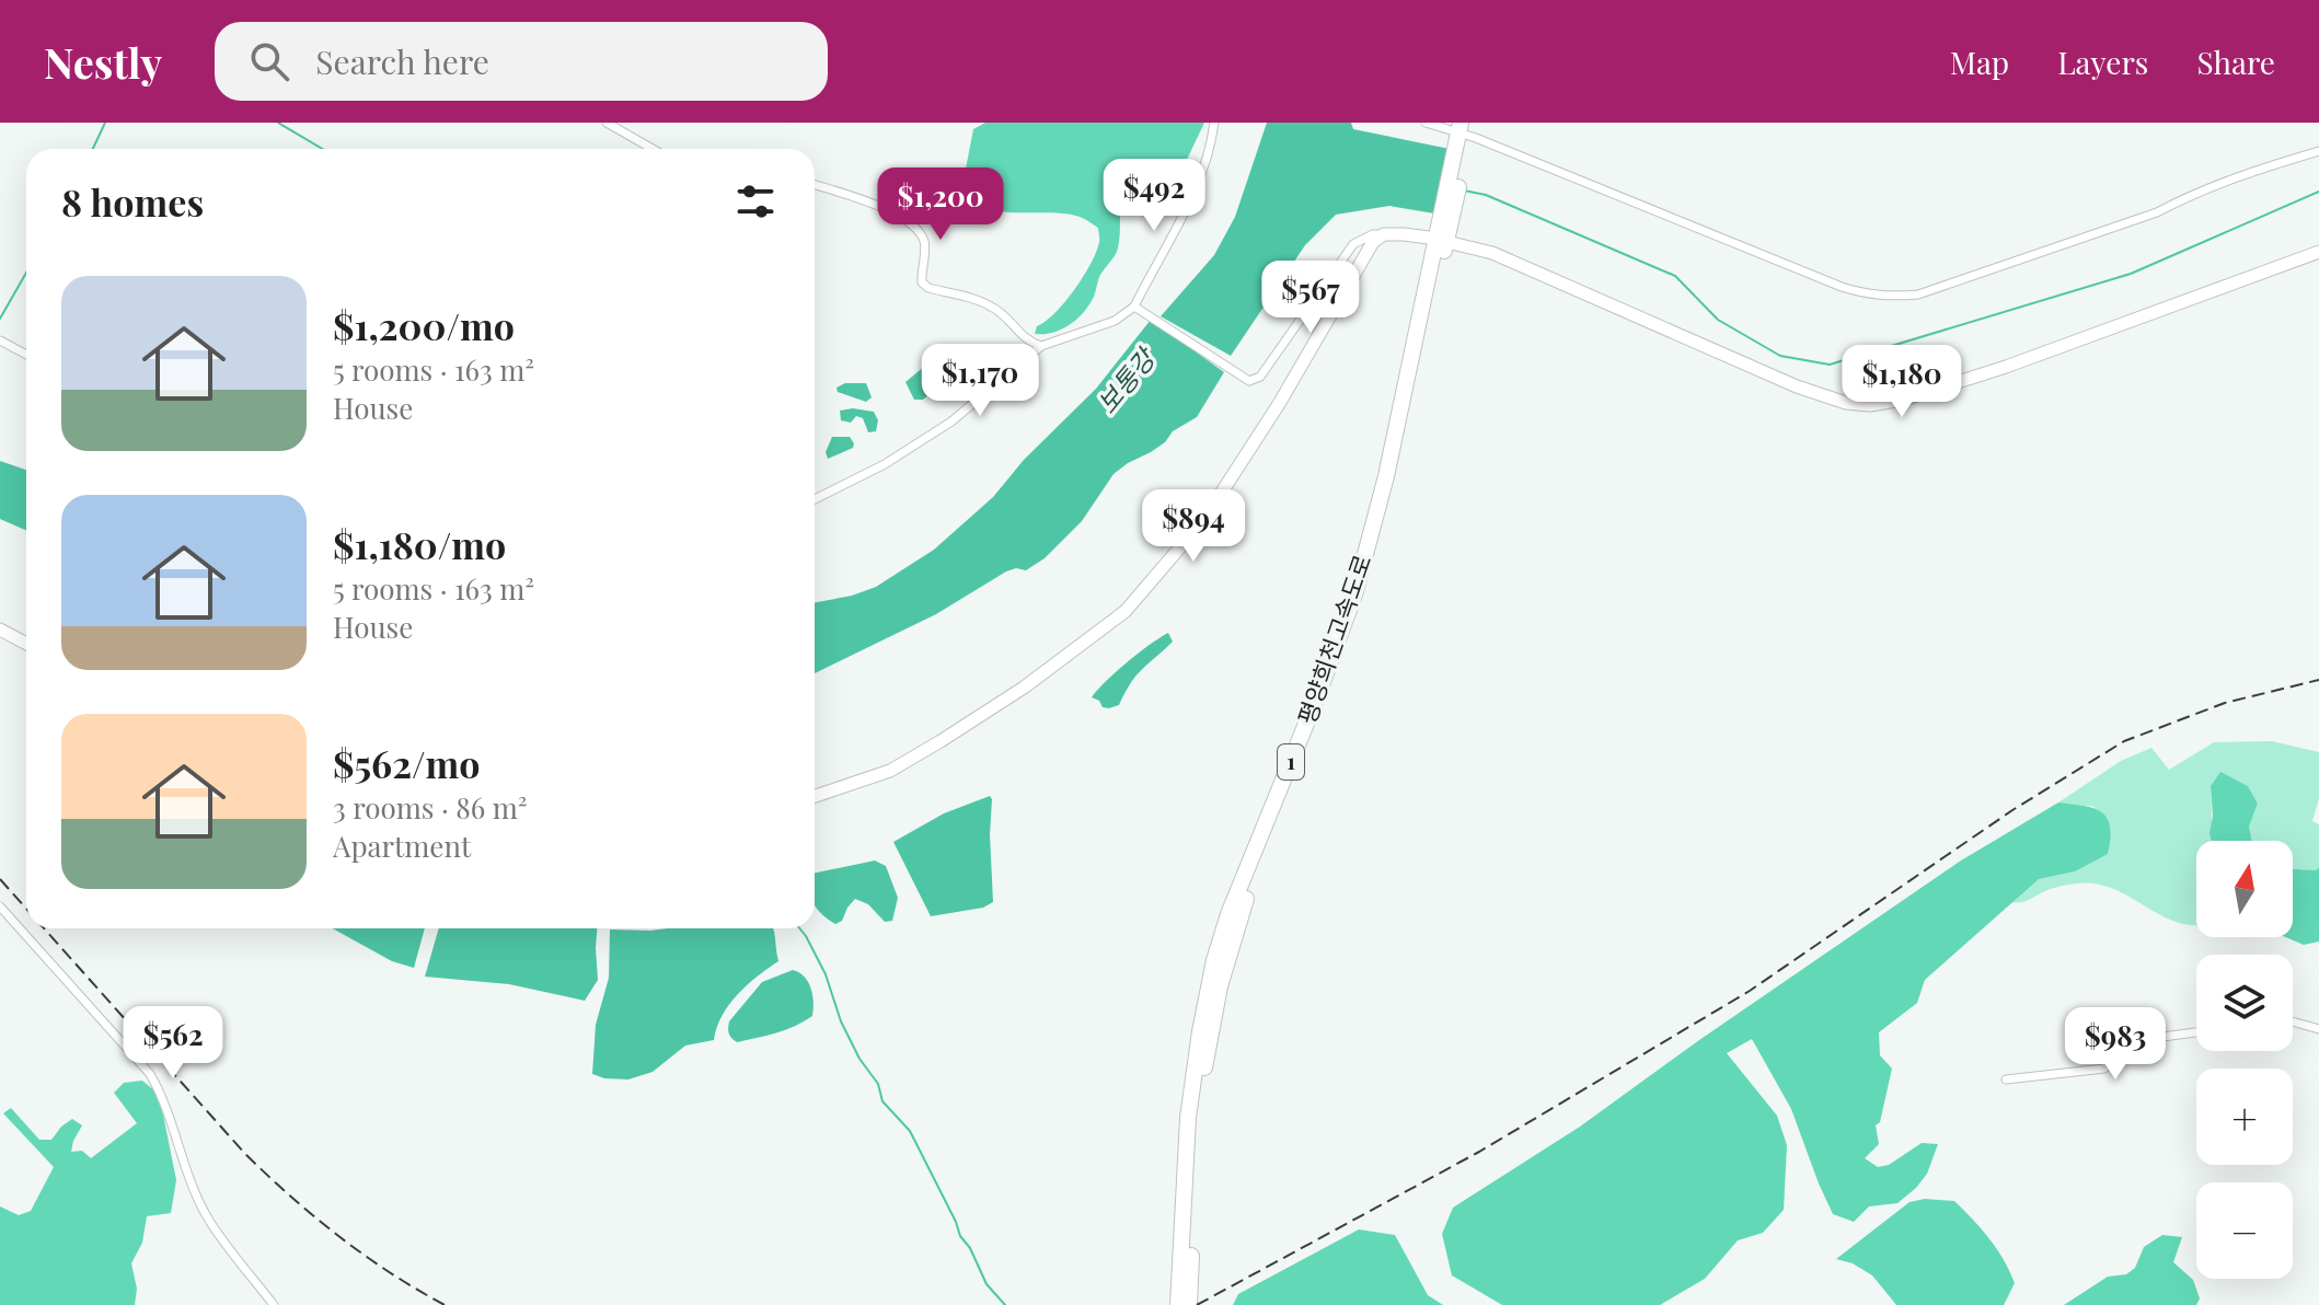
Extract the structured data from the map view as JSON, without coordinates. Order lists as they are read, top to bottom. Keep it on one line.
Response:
{"streets":{"highway":["평양희천고속도로","1"]},"water":["보통강"],"north":"top","page":{"header":"Nestly","search":"Search here","nav":["Map","Layers","Share"],"heading":"8 homes","price":["$492","$1,200","$567","$1,170","$1,180","$894","$562","$983"],"list":[{"name":"$1,200/mo","note":"5 rooms · 163 m² · House"},{"name":"$1,180/mo","note":"5 rooms · 163 m² · House"},{"name":"$562/mo","note":"3 rooms · 86 m² · Apartment"}],"map_buttons":["+","−"]}}
